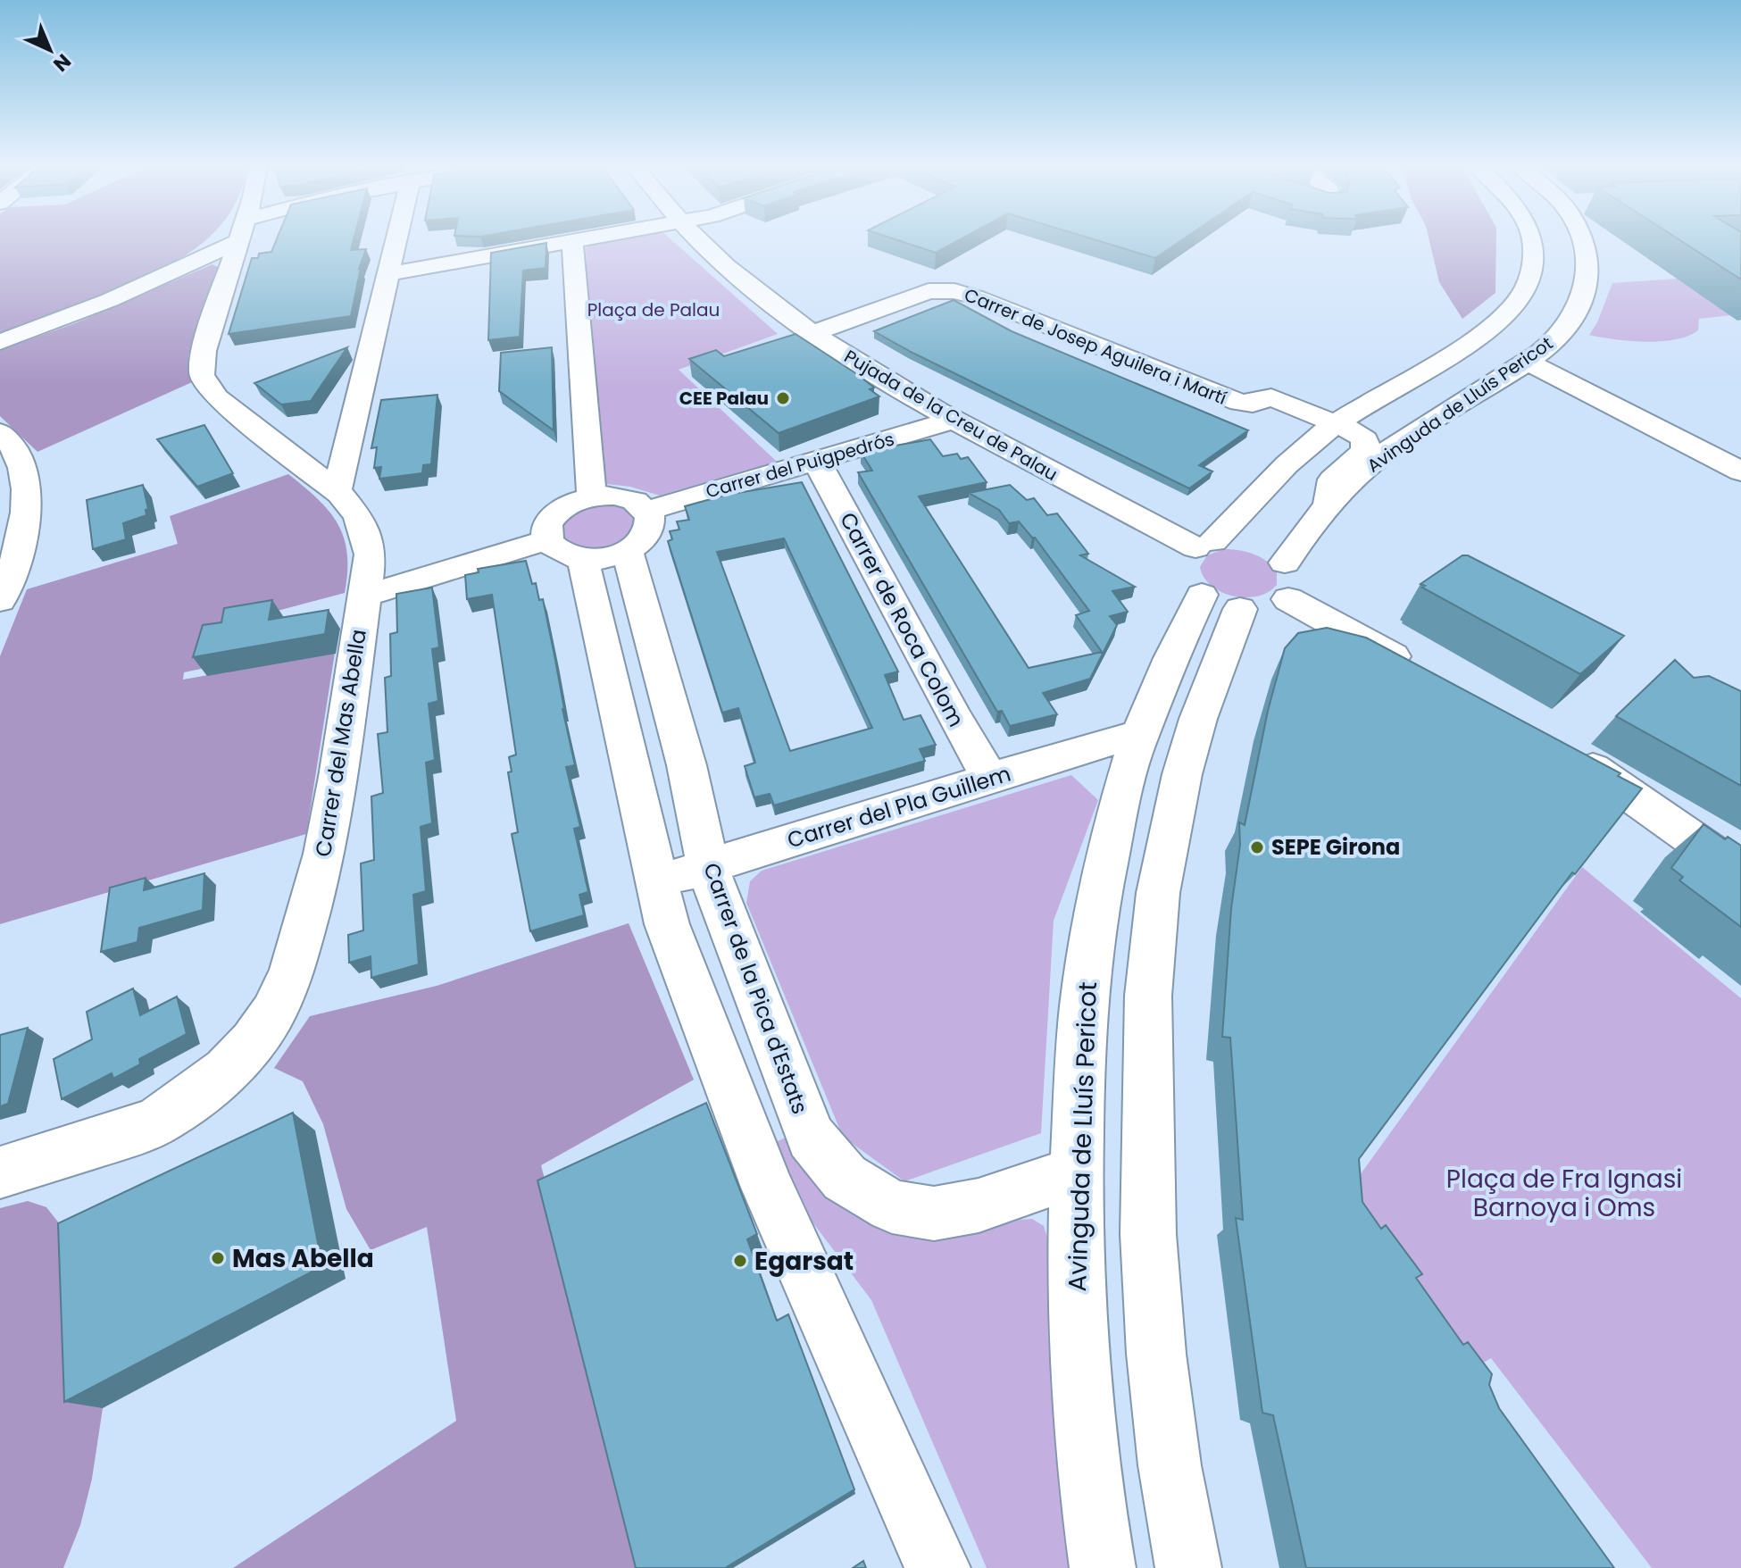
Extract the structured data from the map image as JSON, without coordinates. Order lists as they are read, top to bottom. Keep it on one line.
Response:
{"streets":{"street":["Carrer de Josep Aguilera i Martí","Avinguda de Lluís Pericot","Pujada de la Creu de Palau","Carrer del Puigpedrós","Carrer de Roca Colom","Carrer del Mas Abella","Carrer del Pla Guillem","Carrer de la Pica d'Estats"]},"crossings":[["Carrer de Josep Aguilera i Martí","Avinguda de Lluís Pericot"],["Carrer de Josep Aguilera i Martí","Pujada de la Creu de Palau"],["Avinguda de Lluís Pericot","Carrer del Pla Guillem"],["Avinguda de Lluís Pericot","Carrer de la Pica d'Estats"],["Pujada de la Creu de Palau","Carrer del Puigpedrós"],["Carrer del Puigpedrós","Carrer de Roca Colom"],["Carrer del Puigpedrós","Carrer de la Pica d'Estats"],["Carrer de Roca Colom","Carrer del Pla Guillem"],["Carrer del Pla Guillem","Carrer de la Pica d'Estats"]],"parks":["Plaça de Palau","Plaça de Fra Ignasi Barnoya i Oms"],"places":["CEE Palau","SEPE Girona","Mas Abella","Egarsat"],"north":"bottom right"}
